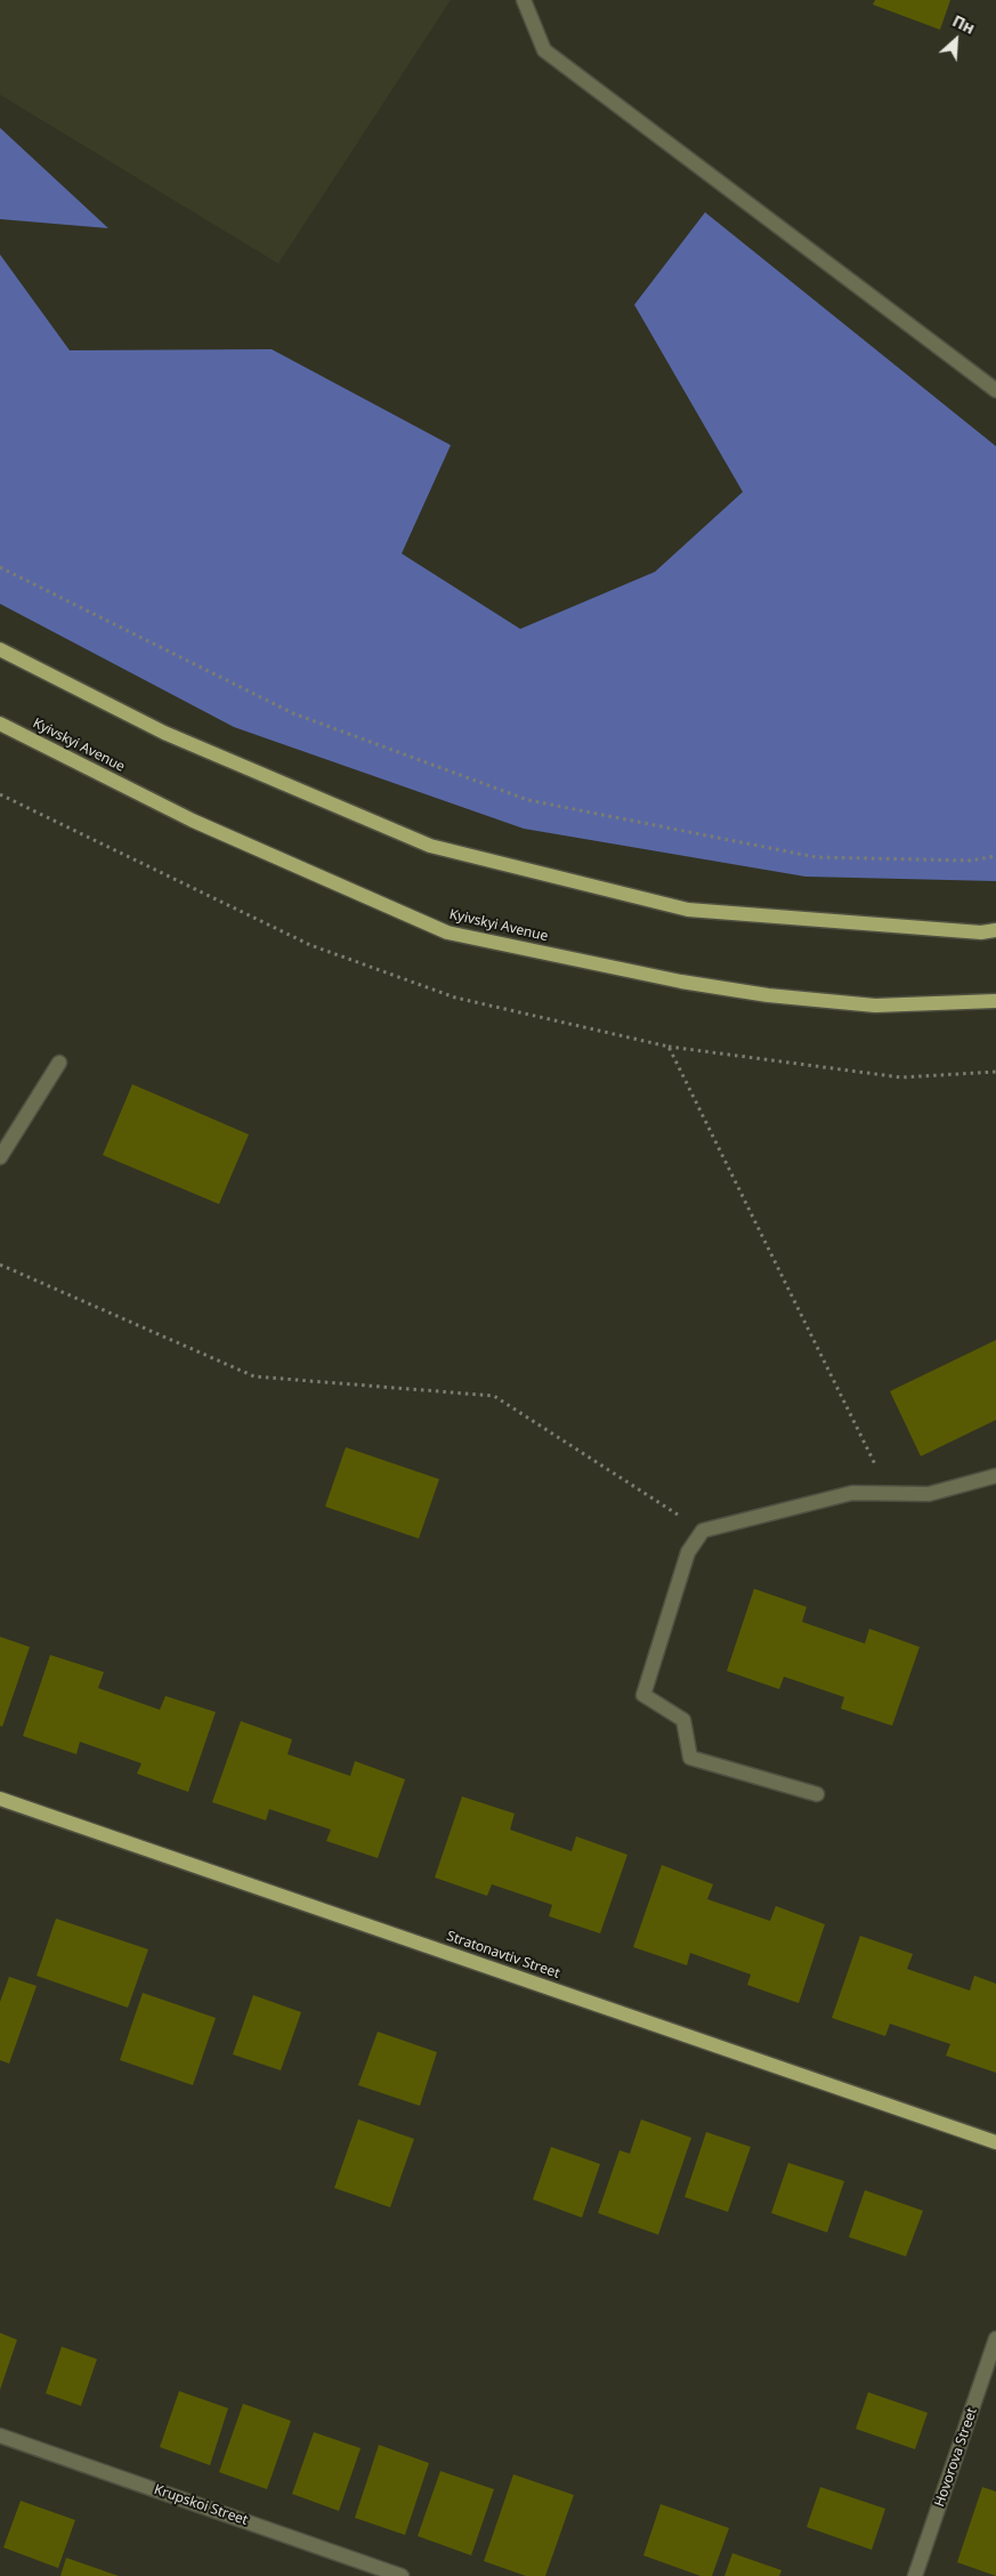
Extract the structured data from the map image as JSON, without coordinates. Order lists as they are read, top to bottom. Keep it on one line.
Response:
{"streets":{"main road":["Kyivskyi Avenue","Stratonavtiv Street"],"street":["Hovorova Street","Krupskoi Street"]},"north":"top right"}
